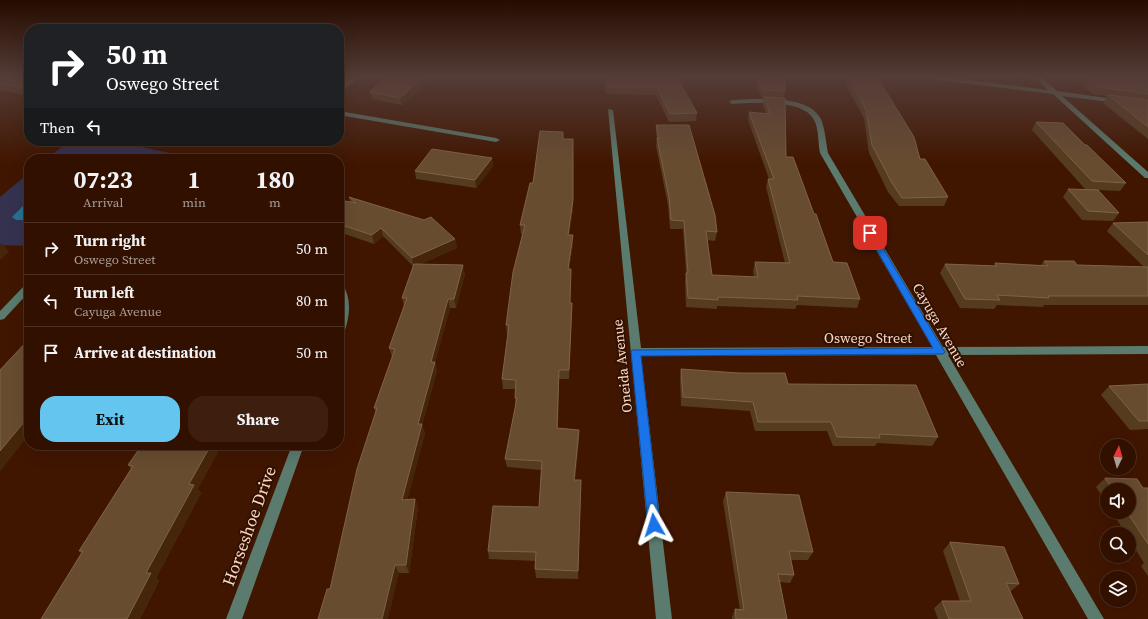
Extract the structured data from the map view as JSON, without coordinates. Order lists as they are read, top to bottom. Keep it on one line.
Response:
{"streets":{"street":["Cayuga Avenue","Oswego Street","Oneida Avenue","Horseshoe Drive"]},"crossings":[["Cayuga Avenue","Oswego Street"],["Oswego Street","Oneida Avenue"]],"north":"top","page":{"turn":["50 m","Oswego Street"],"then":"Then","eta":["07:23","Arrival","1","min","180","m"],"list":[{"name":"Turn right","note":"Oswego Street","value":"50 m"},{"name":"Turn left","note":"Cayuga Avenue","value":"80 m"},{"name":"Arrive at destination","value":"50 m"}],"buttons":["Exit","Share"]}}
